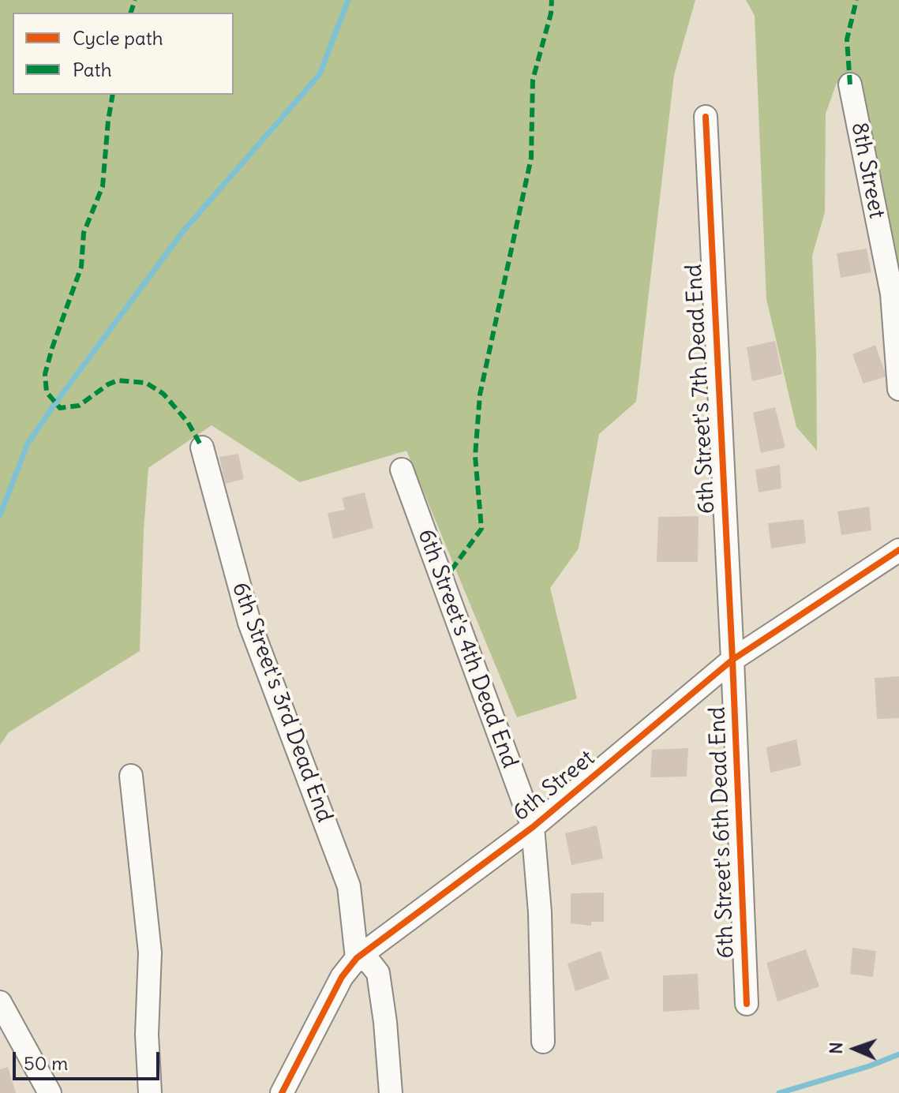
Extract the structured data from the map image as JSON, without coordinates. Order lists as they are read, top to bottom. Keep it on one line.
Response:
{"streets":{"street":["8th Street","6th Street's 7th Dead End","6th Street's 4th Dead End","6th Street's 3rd Dead End","6th Street","6th Street's 6th Dead End"]},"crossings":[["6th Street's 7th Dead End","6th Street"],["6th Street's 7th Dead End","6th Street's 6th Dead End"],["6th Street's 4th Dead End","6th Street"],["6th Street's 3rd Dead End","6th Street"],["6th Street","6th Street's 6th Dead End"]],"legend":["Cycle path","Path"],"scale_bar":"50 m","north":"left"}
